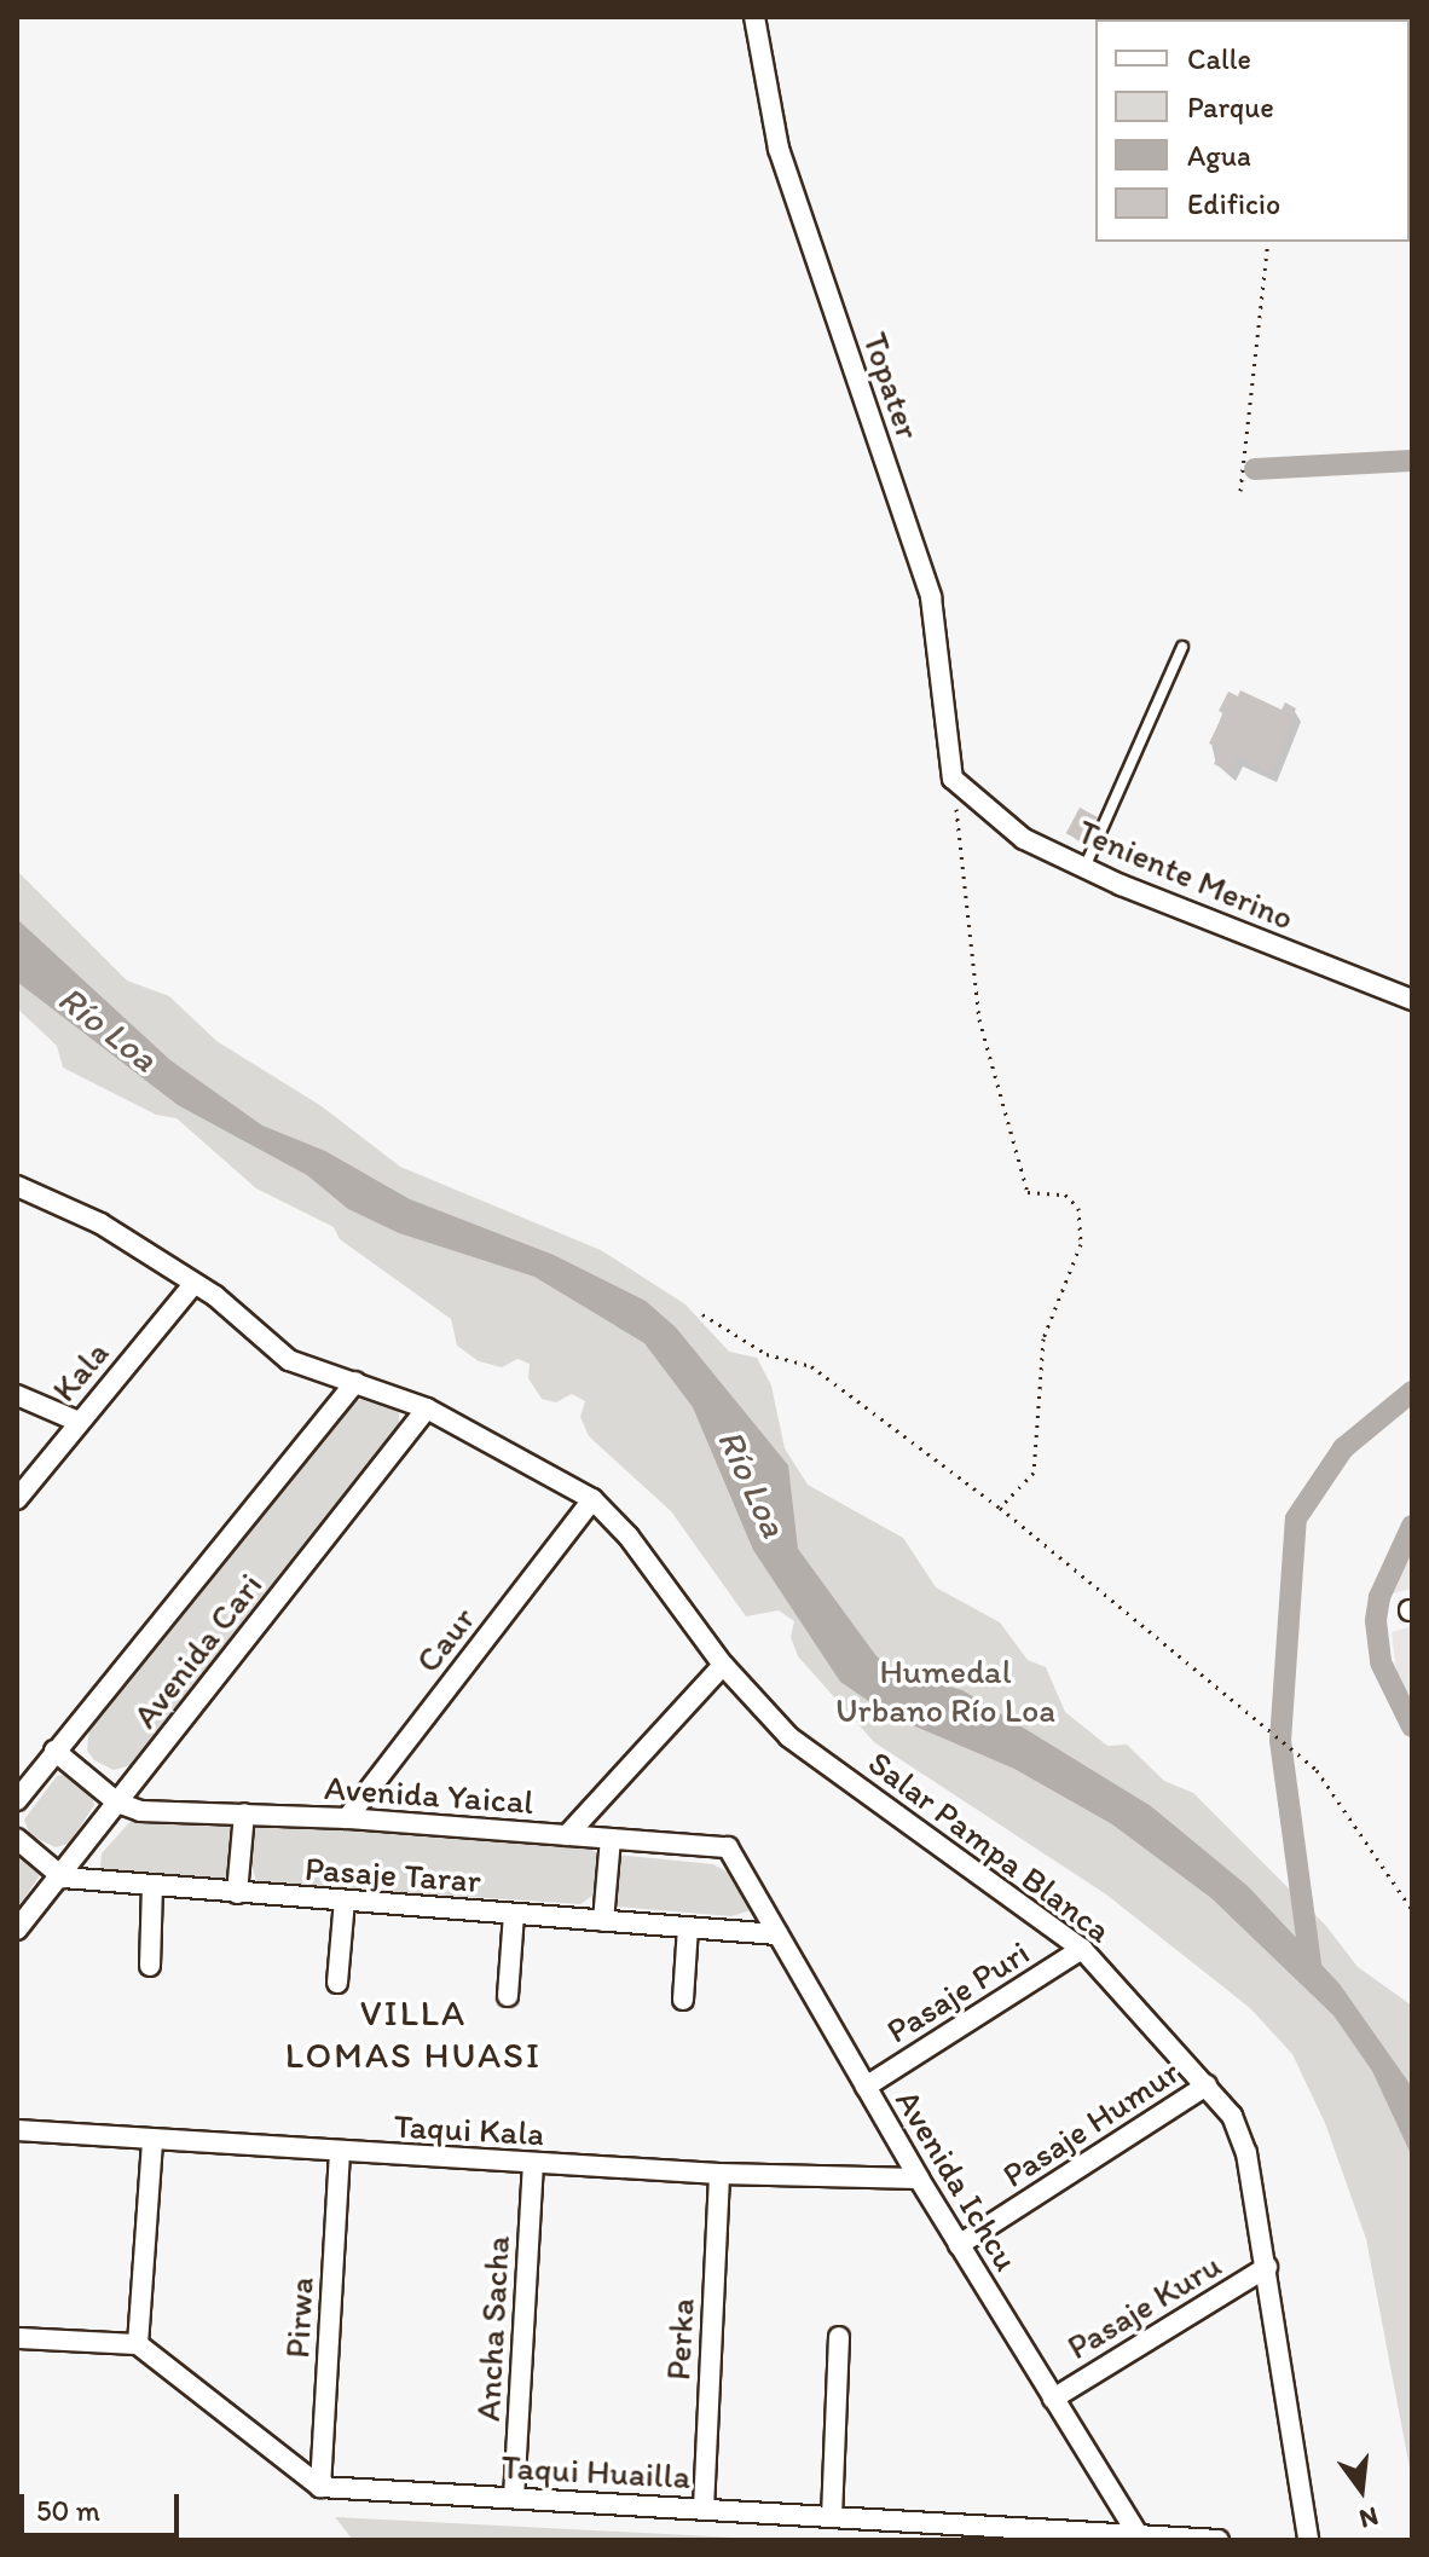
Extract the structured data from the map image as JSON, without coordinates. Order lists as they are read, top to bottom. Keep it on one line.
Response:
{"streets":{"street":["Topater","Teniente Merino","Kala","Caur","Avenida Cari","Avenida Yaical","Salar Pampa Blanca","Pasaje Tarar","Pasaje Puri","Pasaje Humur","Taqui Kala","Avenida Ichcu","Pasaje Kuru","Pirwa","Ancha Sacha","Perka","Taqui Huailla"]},"crossings":[["Topater","Teniente Merino"],["Kala","Salar Pampa Blanca"],["Caur","Avenida Yaical"],["Caur","Salar Pampa Blanca"],["Avenida Cari","Avenida Yaical"],["Avenida Cari","Salar Pampa Blanca"],["Avenida Cari","Pasaje Tarar"],["Avenida Yaical","Avenida Ichcu"],["Salar Pampa Blanca","Pasaje Puri"],["Salar Pampa Blanca","Pasaje Humur"],["Salar Pampa Blanca","Pasaje Kuru"],["Pasaje Tarar","Avenida Ichcu"],["Pasaje Puri","Avenida Ichcu"],["Pasaje Humur","Avenida Ichcu"],["Taqui Kala","Avenida Ichcu"],["Taqui Kala","Pirwa"],["Taqui Kala","Ancha Sacha"],["Taqui Kala","Perka"],["Avenida Ichcu","Pasaje Kuru"],["Avenida Ichcu","Taqui Huailla"],["Pirwa","Taqui Huailla"],["Ancha Sacha","Taqui Huailla"],["Perka","Taqui Huailla"]],"districts":["VILLA LOMAS HUASI"],"water":["Río Loa"],"parks":["Humedal Urbano Río Loa"],"legend":["Calle","Parque","Agua","Edificio"],"scale_bar":"50 m","north":"bottom"}
